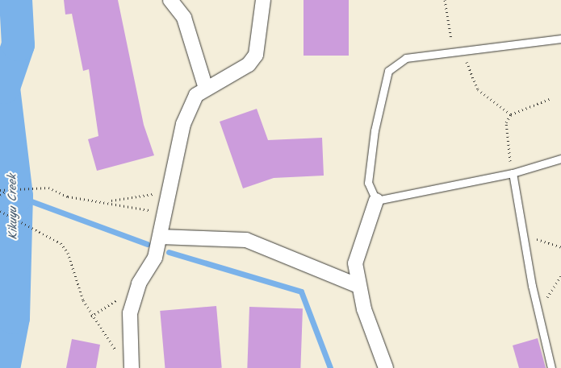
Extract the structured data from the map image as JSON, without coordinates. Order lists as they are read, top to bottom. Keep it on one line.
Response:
{"water":["Kikuyu Creek"]}
